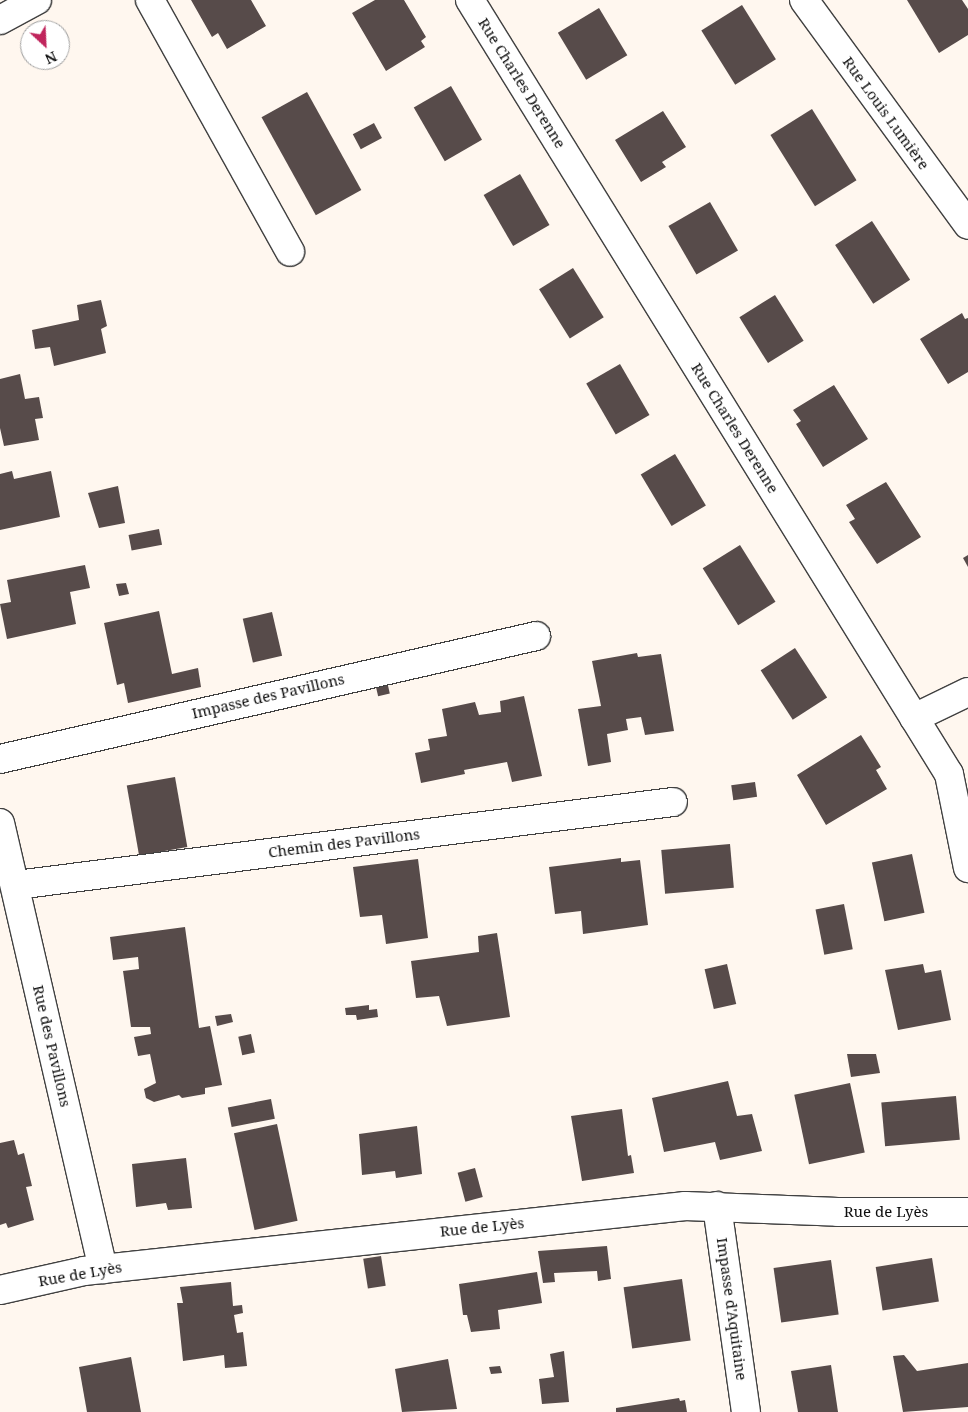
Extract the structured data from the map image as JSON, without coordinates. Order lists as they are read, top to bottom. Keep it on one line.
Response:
{"streets":{"street":["Rue Charles Derenne","Rue Louis Lumière","Impasse des Pavillons","Chemin des Pavillons","Rue des Pavillons","Rue de Lyès","Impasse d'Aquitaine"]},"crossings":[["Chemin des Pavillons","Rue des Pavillons"],["Rue des Pavillons","Rue de Lyès"],["Rue de Lyès","Impasse d'Aquitaine"]],"north":"bottom right"}
